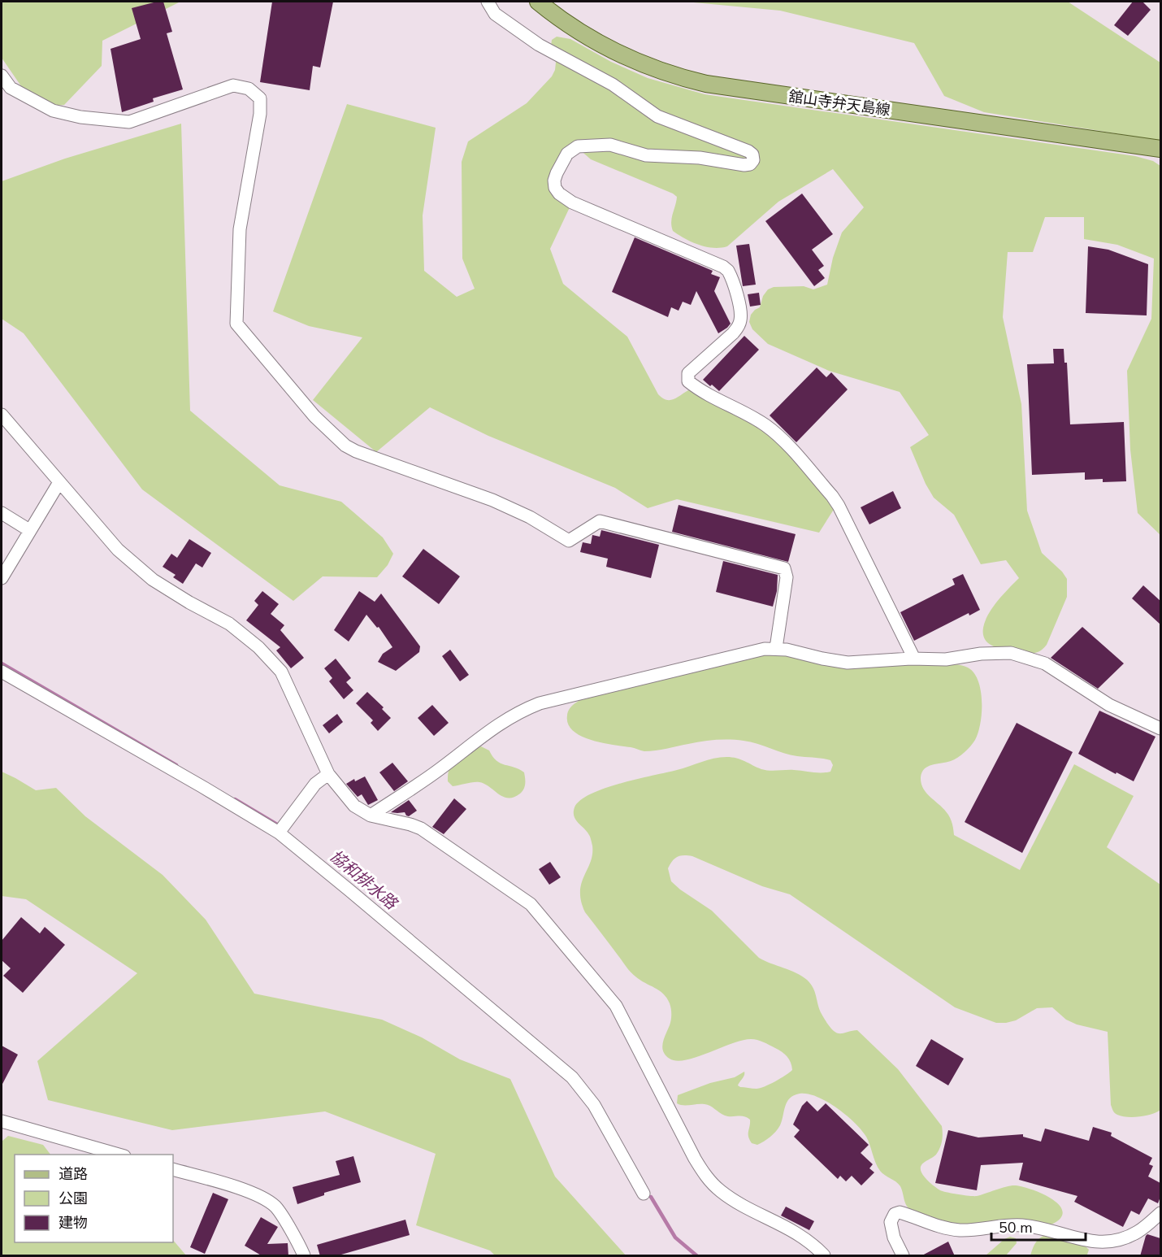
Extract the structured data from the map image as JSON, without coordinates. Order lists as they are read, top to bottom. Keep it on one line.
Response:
{"streets":{"main road":["舘山寺弁天島線"]},"water":["協和排水路"],"legend":["道路","公園","建物"],"scale_bar":"50 m"}
